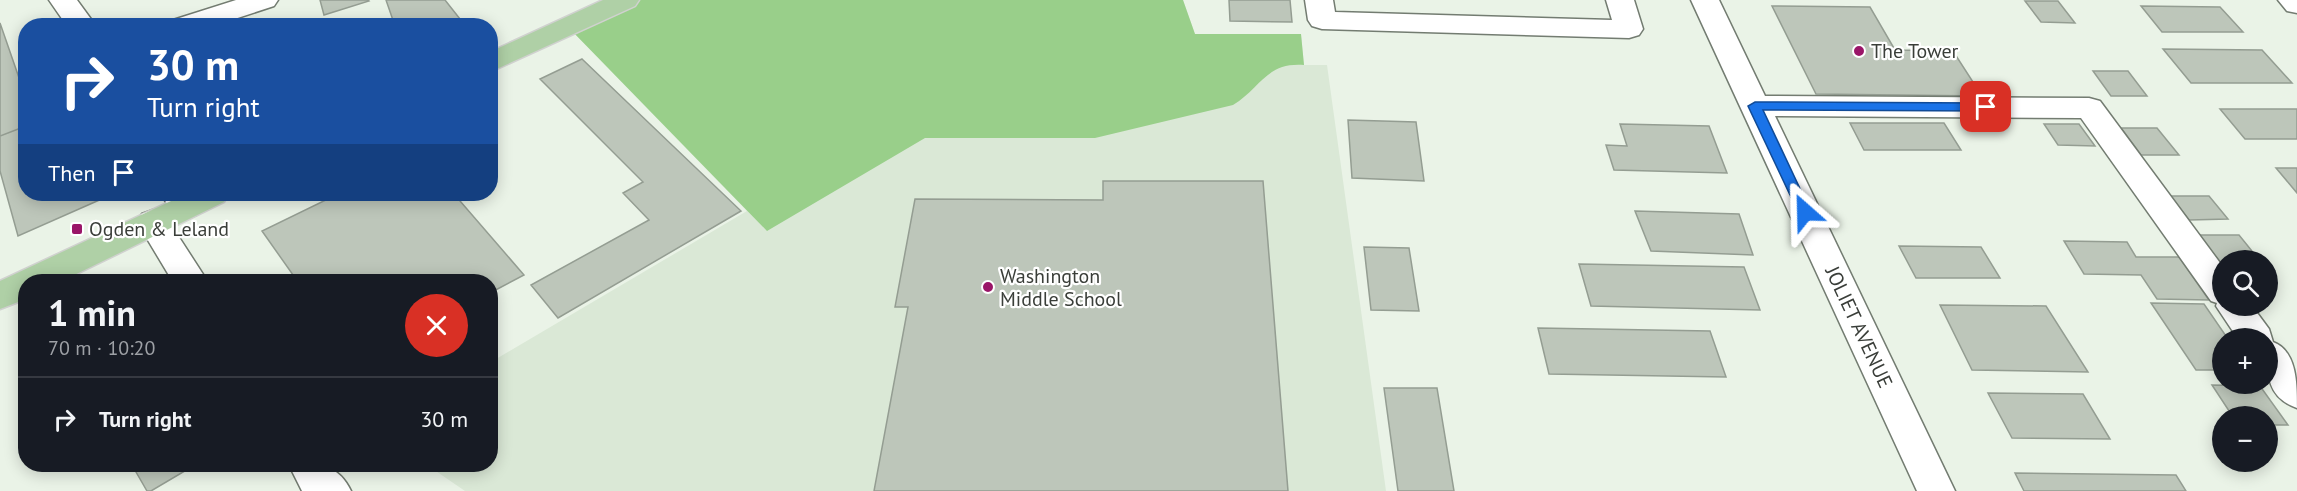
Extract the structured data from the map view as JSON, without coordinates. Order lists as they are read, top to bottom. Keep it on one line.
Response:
{"streets":{"street":["JOLIET AVENUE"]},"places":{"other":["The Tower","Washington Middle School"],"transit":["Ogden & Leland"]},"page":{"turn":["30 m","Turn right"],"then":"Then","map_buttons":["+","−"],"heading":["1 min","70 m · 10:20"],"list":[{"name":"Turn right","value":"30 m"}]}}
